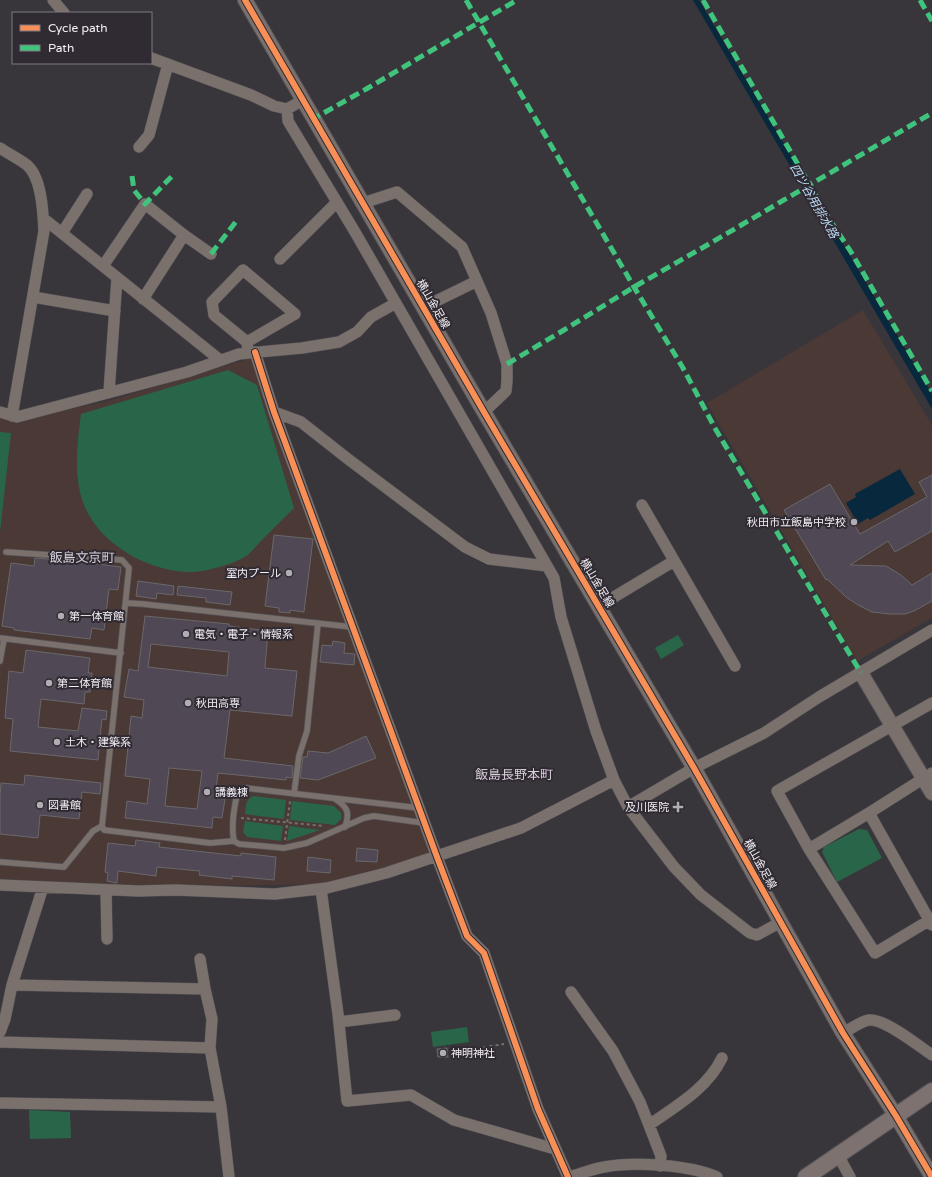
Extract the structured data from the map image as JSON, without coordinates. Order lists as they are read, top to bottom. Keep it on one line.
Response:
{"streets":{"street":["横山金足線"]},"districts":["飯島文京町","飯島長野本町"],"water":["四ツ谷用排水路"],"places":{"other":["秋田市立飯島中学校","室内プール","第一体育館","電気・電子・情報系","第二体育館","秋田高専","土木・建築系","講義棟","図書館","神明神社"],"health":["及川医院"]},"legend":["Cycle path","Path"]}
